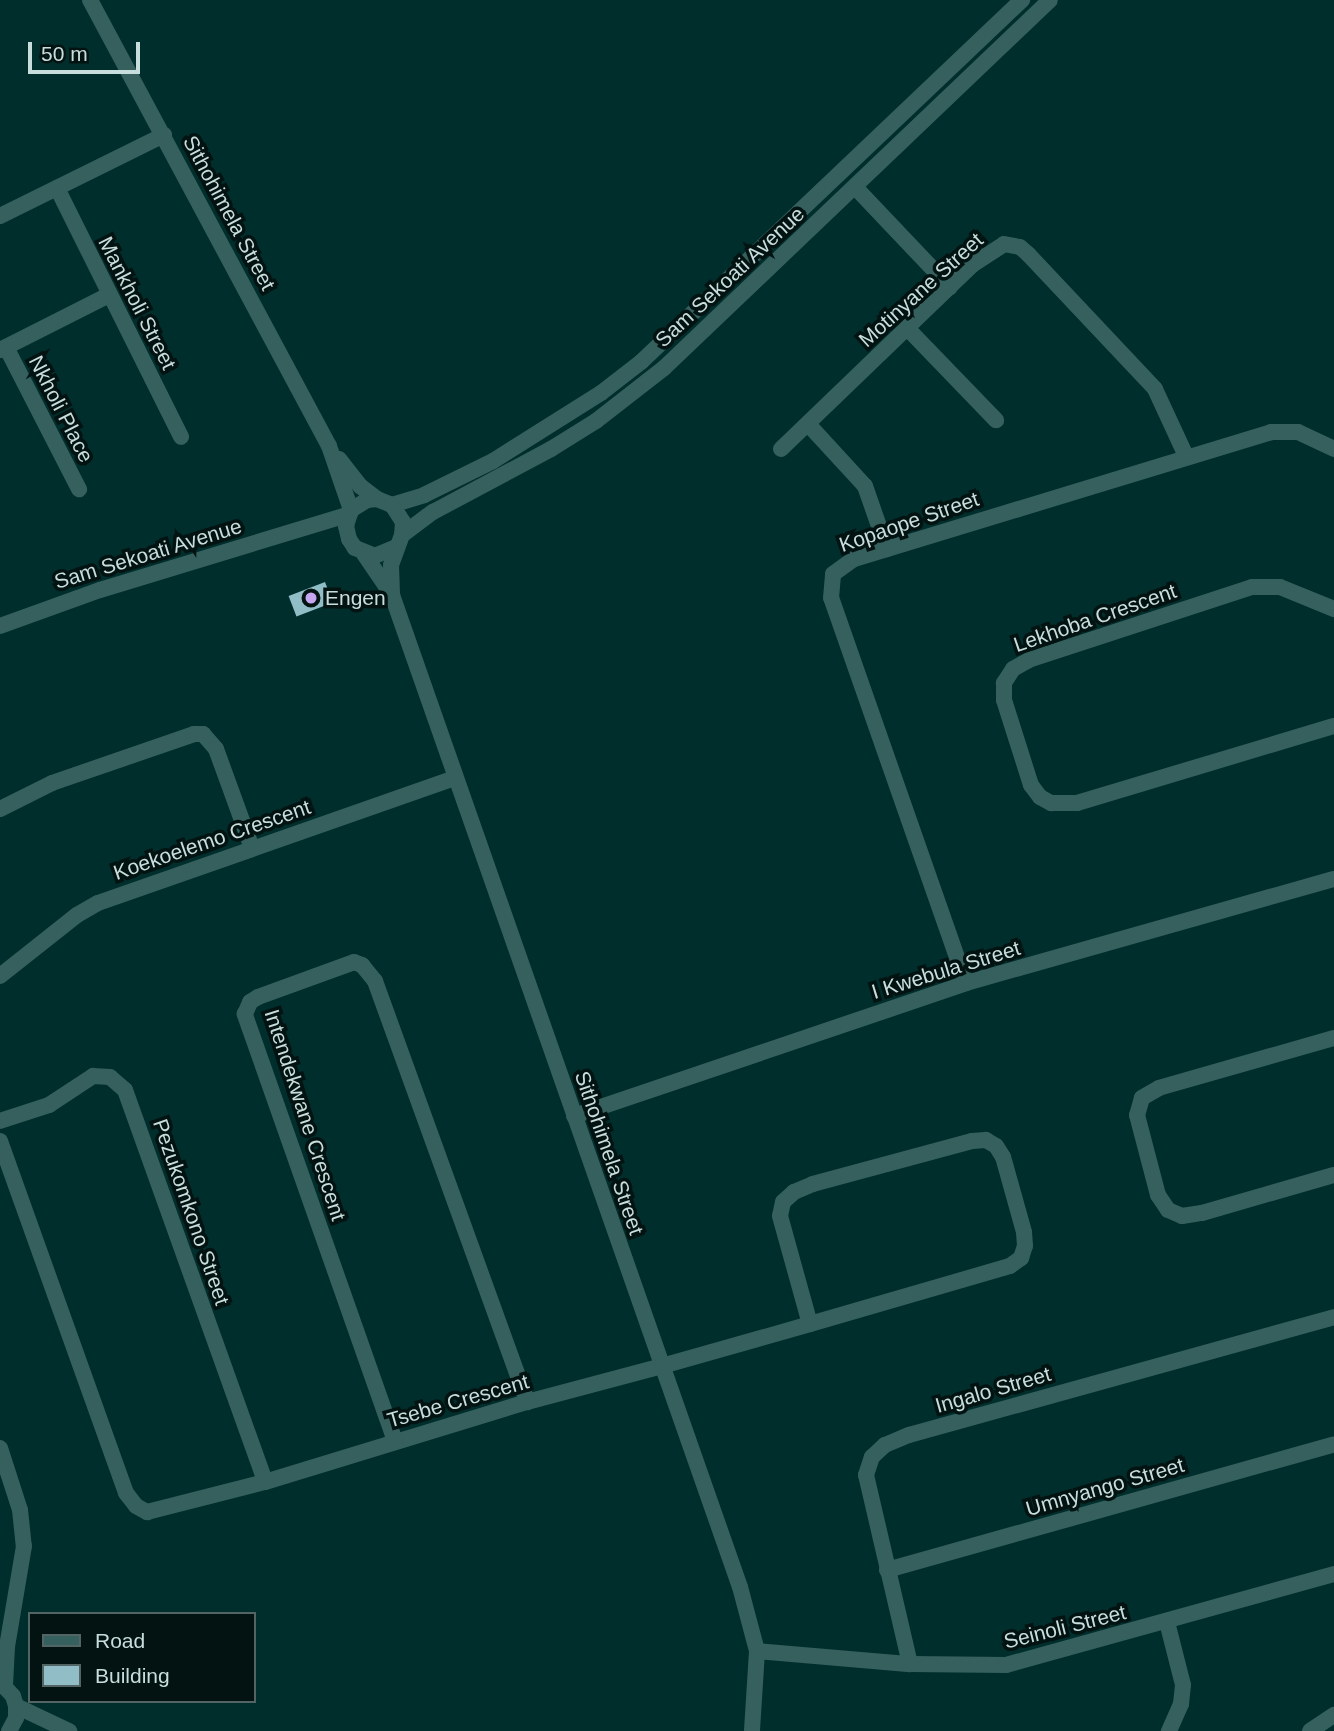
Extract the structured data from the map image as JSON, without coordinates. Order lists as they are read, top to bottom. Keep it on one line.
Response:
{"streets":{"street":["Sithohimela Street","Sam Sekoati Avenue","Motinyane Street","Mankholi Street","Nkholi Place","Kopaope Street","Lekhoba Crescent","Koekoelemo Crescent","I Kwebula Street","Intendekwane Crescent","Pezukomkono Street","Ingalo Street","Tsebe Crescent","Umnyango Street","Seinoli Street"]},"crossings":[["Sithohimela Street","Sam Sekoati Avenue"],["Sithohimela Street","Koekoelemo Crescent"],["Sithohimela Street","I Kwebula Street"],["Sithohimela Street","Tsebe Crescent"],["Sithohimela Street","Seinoli Street"],["Motinyane Street","Kopaope Street"],["Kopaope Street","I Kwebula Street"],["Intendekwane Crescent","Tsebe Crescent"],["Pezukomkono Street","Tsebe Crescent"],["Ingalo Street","Umnyango Street"],["Ingalo Street","Seinoli Street"]],"places":["Engen"],"legend":["Road","Building"],"scale_bar":"50 m"}
